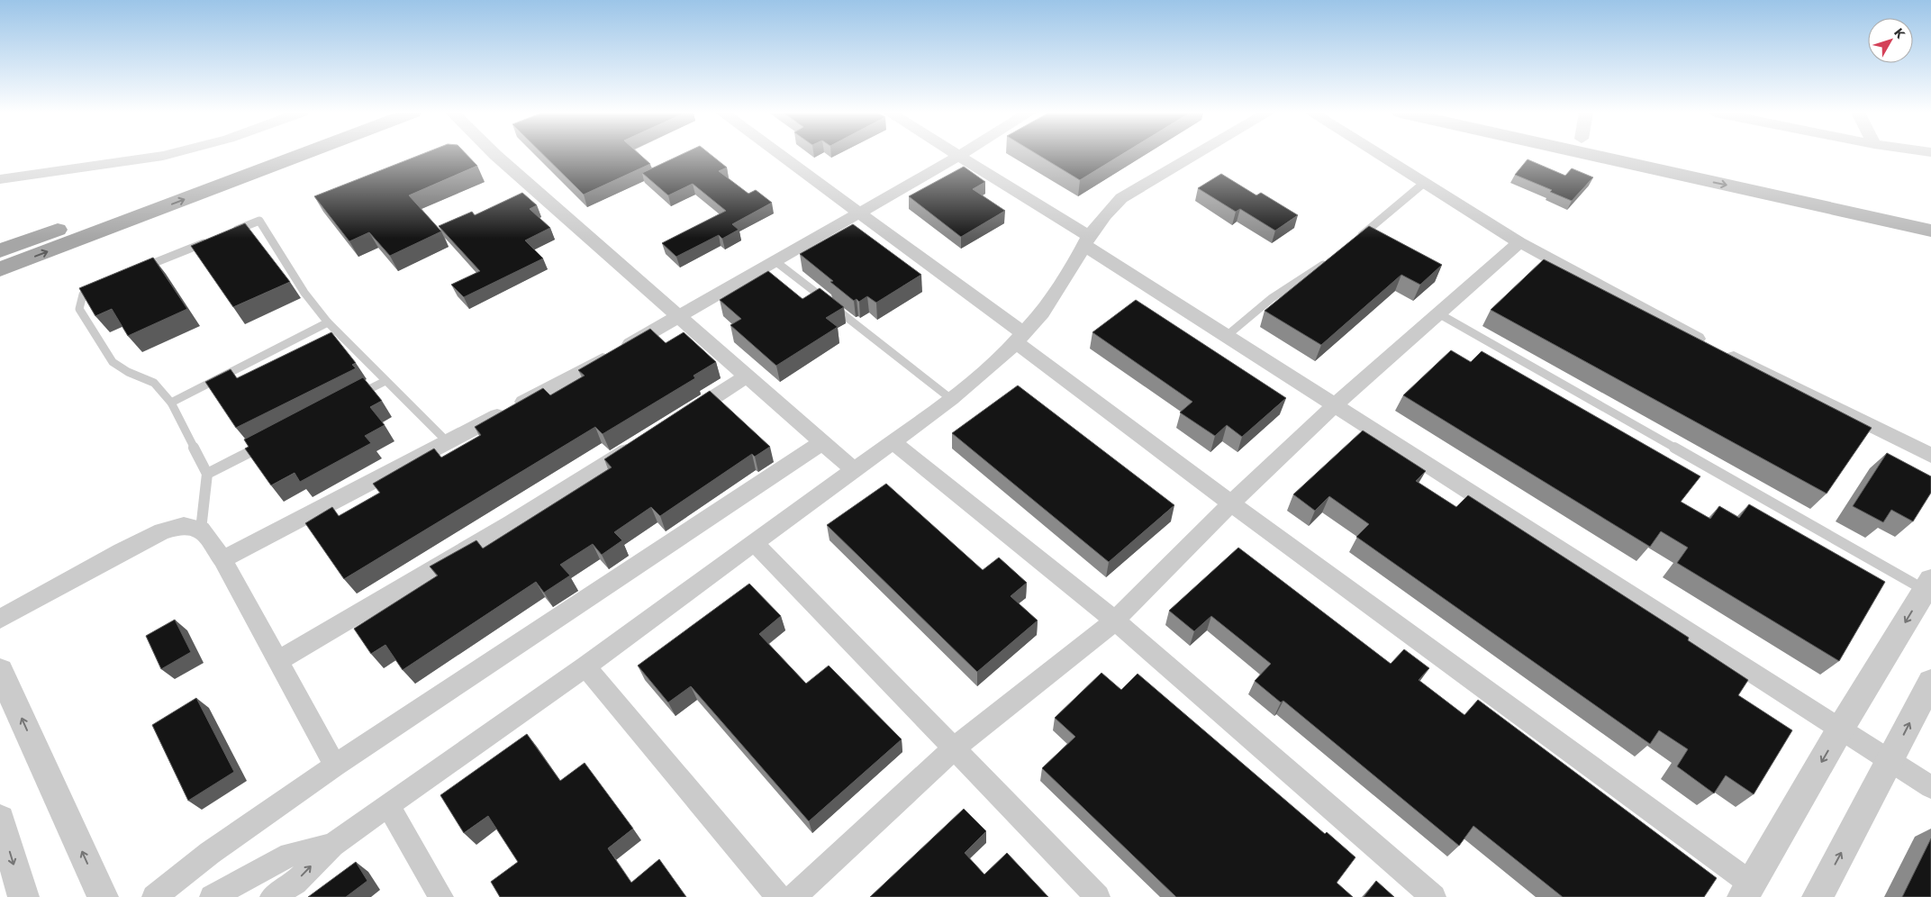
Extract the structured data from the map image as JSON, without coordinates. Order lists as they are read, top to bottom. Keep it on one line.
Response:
{"north":"top right"}
